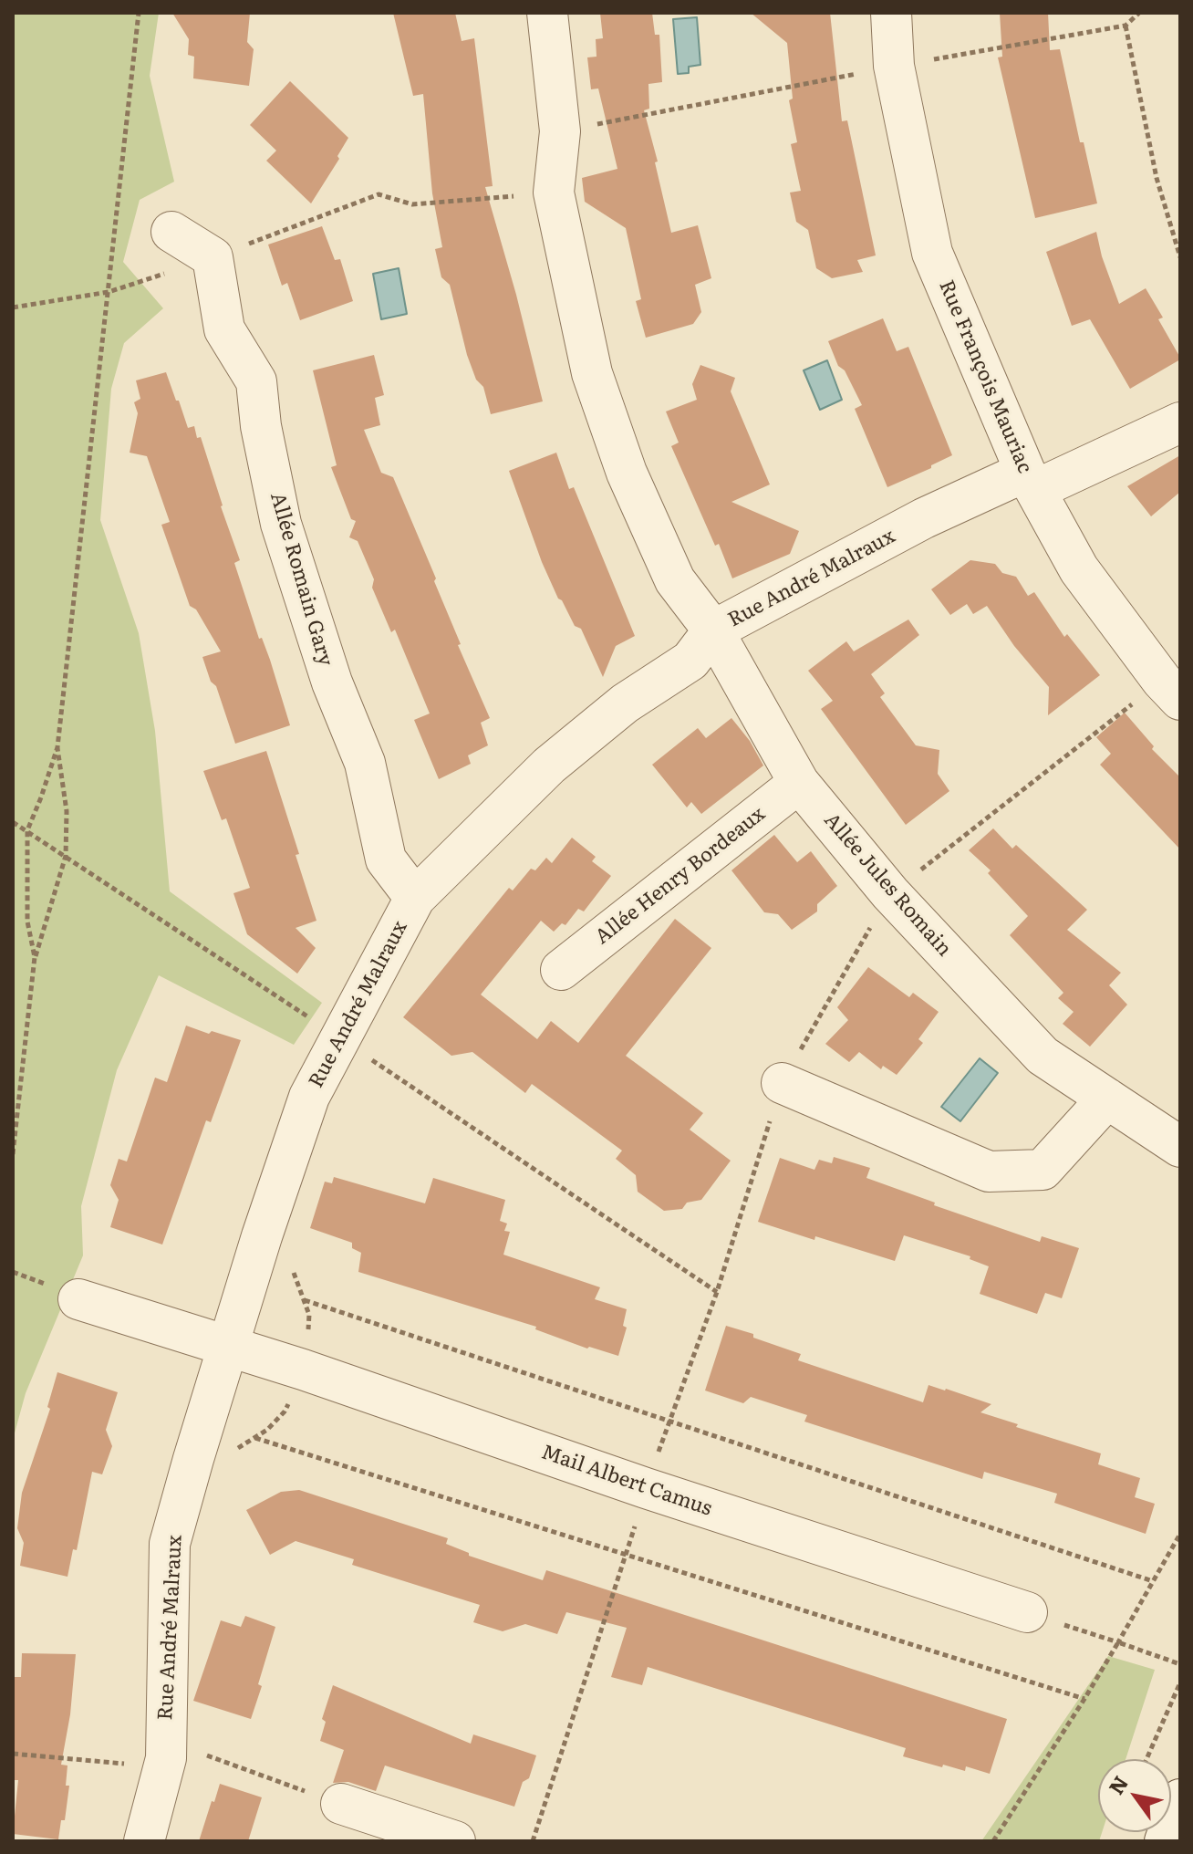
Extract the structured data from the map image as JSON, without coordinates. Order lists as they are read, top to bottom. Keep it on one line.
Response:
{"streets":{"street":["Rue François Mauriac","Rue André Malraux","Allée Romain Gary","Allée Henry Bordeaux","Allée Jules Romain","Mail Albert Camus"]},"crossings":[["Rue François Mauriac","Rue André Malraux"],["Rue André Malraux","Allée Romain Gary"],["Rue André Malraux","Allée Jules Romain"],["Rue André Malraux","Mail Albert Camus"],["Allée Henry Bordeaux","Allée Jules Romain"]],"north":"top left"}
